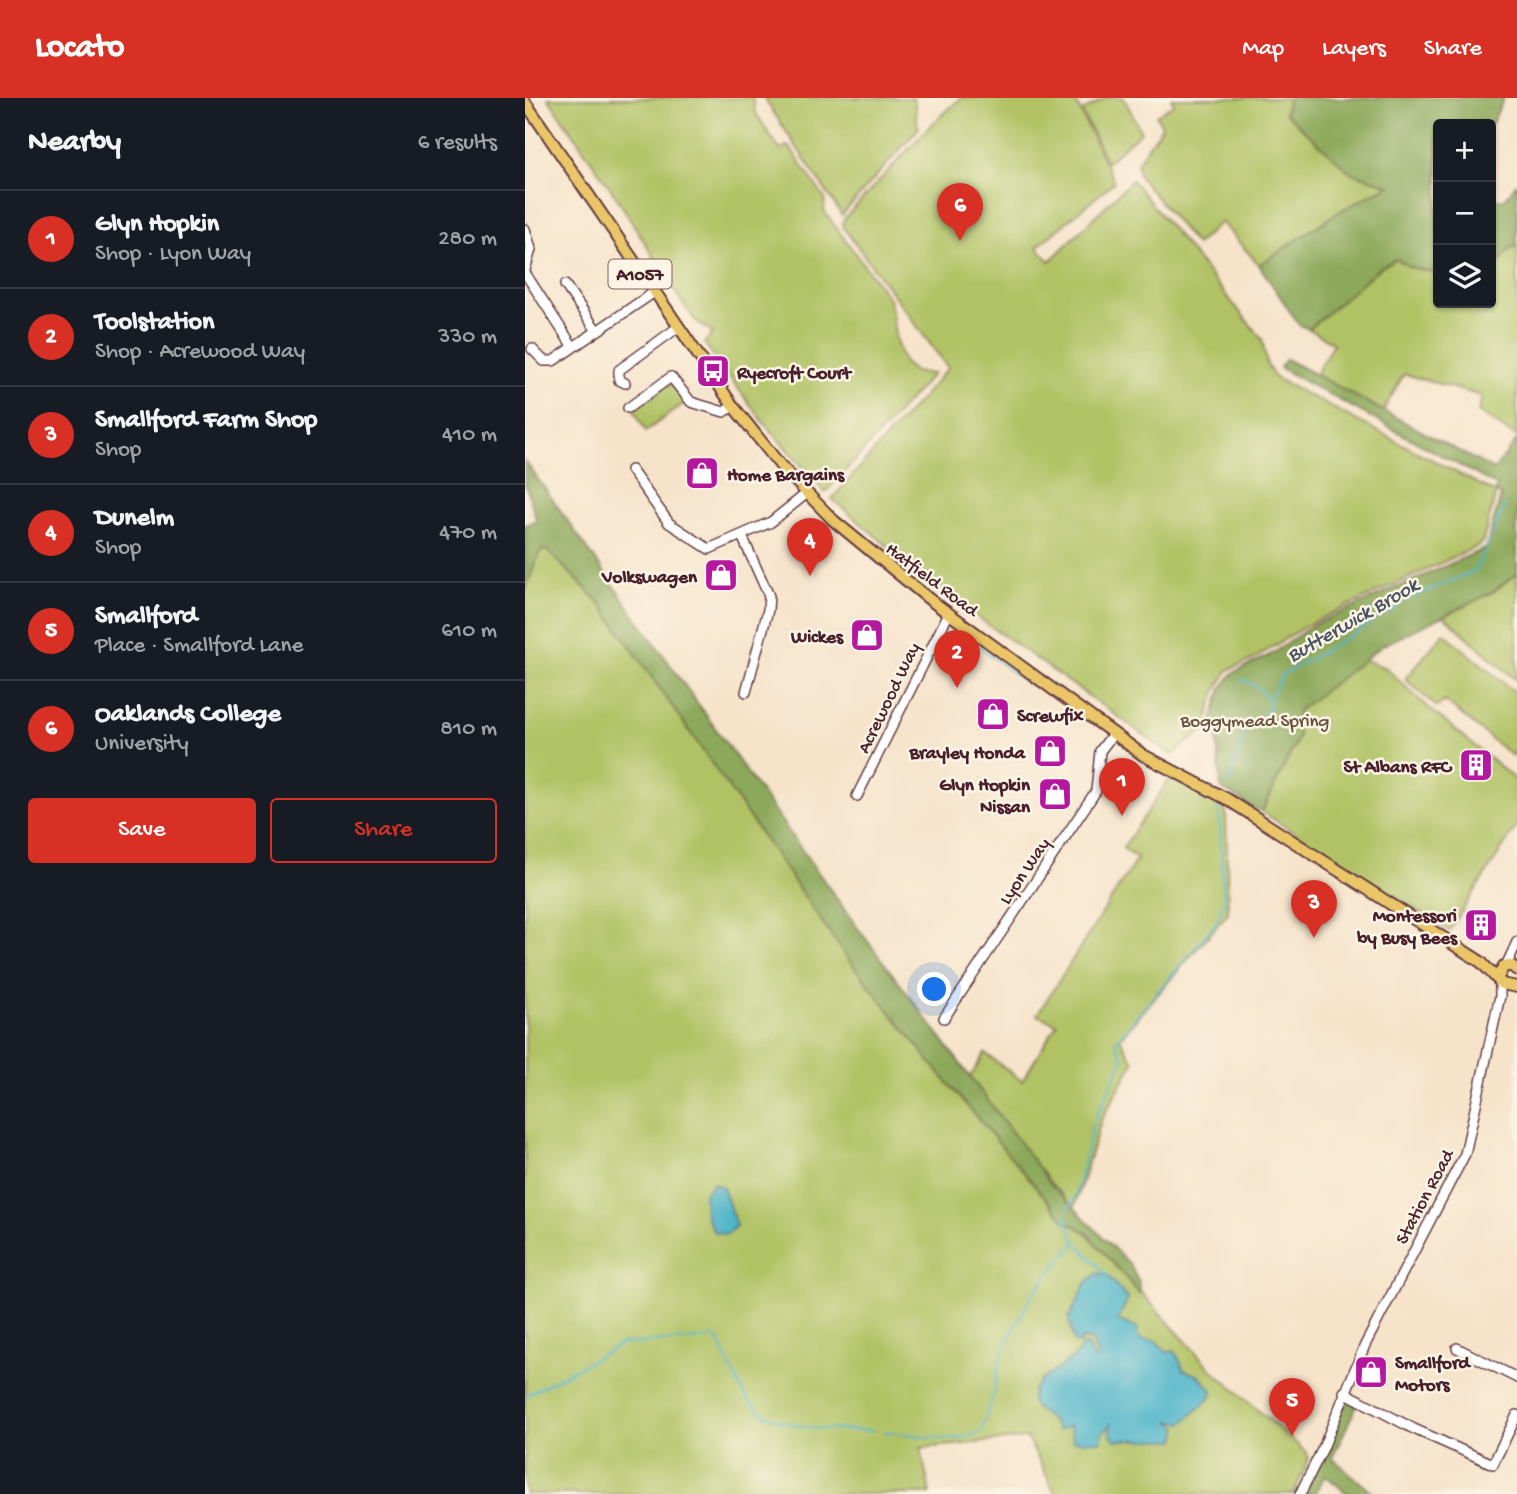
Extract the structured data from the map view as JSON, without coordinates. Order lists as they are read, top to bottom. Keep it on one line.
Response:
{"streets":{"main road":["A1057","Hatfield Road"],"street":["Acrewood Way","Lyon Way","Station Road"]},"crossings":[["Hatfield Road","Acrewood Way"],["Hatfield Road","Lyon Way"],["Hatfield Road","Station Road"]],"water":["Butterwick Brook"],"parks":["Boggymead Spring"],"places":{"bus stop":["Ryecroft Court"],"shop":["Home Bargains","Volkswagen","Wickes","Screwfix","Brayley Honda","Glyn Hopkin Nissan","Smallford Motors"],"building":["St Albans RFC","Montessori by Busy Bees"]},"page":{"header":"Locato","nav":["Map","Layers","Share"],"heading":["Nearby","6 results"],"map_buttons":["+","−"],"pins":["6","4","2","1","3","5"],"list":[{"mark":"1","name":"Glyn Hopkin","note":"Shop · Lyon Way","value":"280 m"},{"mark":"2","name":"Toolstation","note":"Shop · Acrewood Way","value":"330 m"},{"mark":"3","name":"Smallford Farm Shop","note":"Shop","value":"410 m"},{"mark":"4","name":"Dunelm","note":"Shop","value":"470 m"},{"mark":"5","name":"Smallford","note":"Place · Smallford Lane","value":"610 m"},{"mark":"6","name":"Oaklands College","note":"University","value":"810 m"}],"buttons":["Save","Share"]}}
